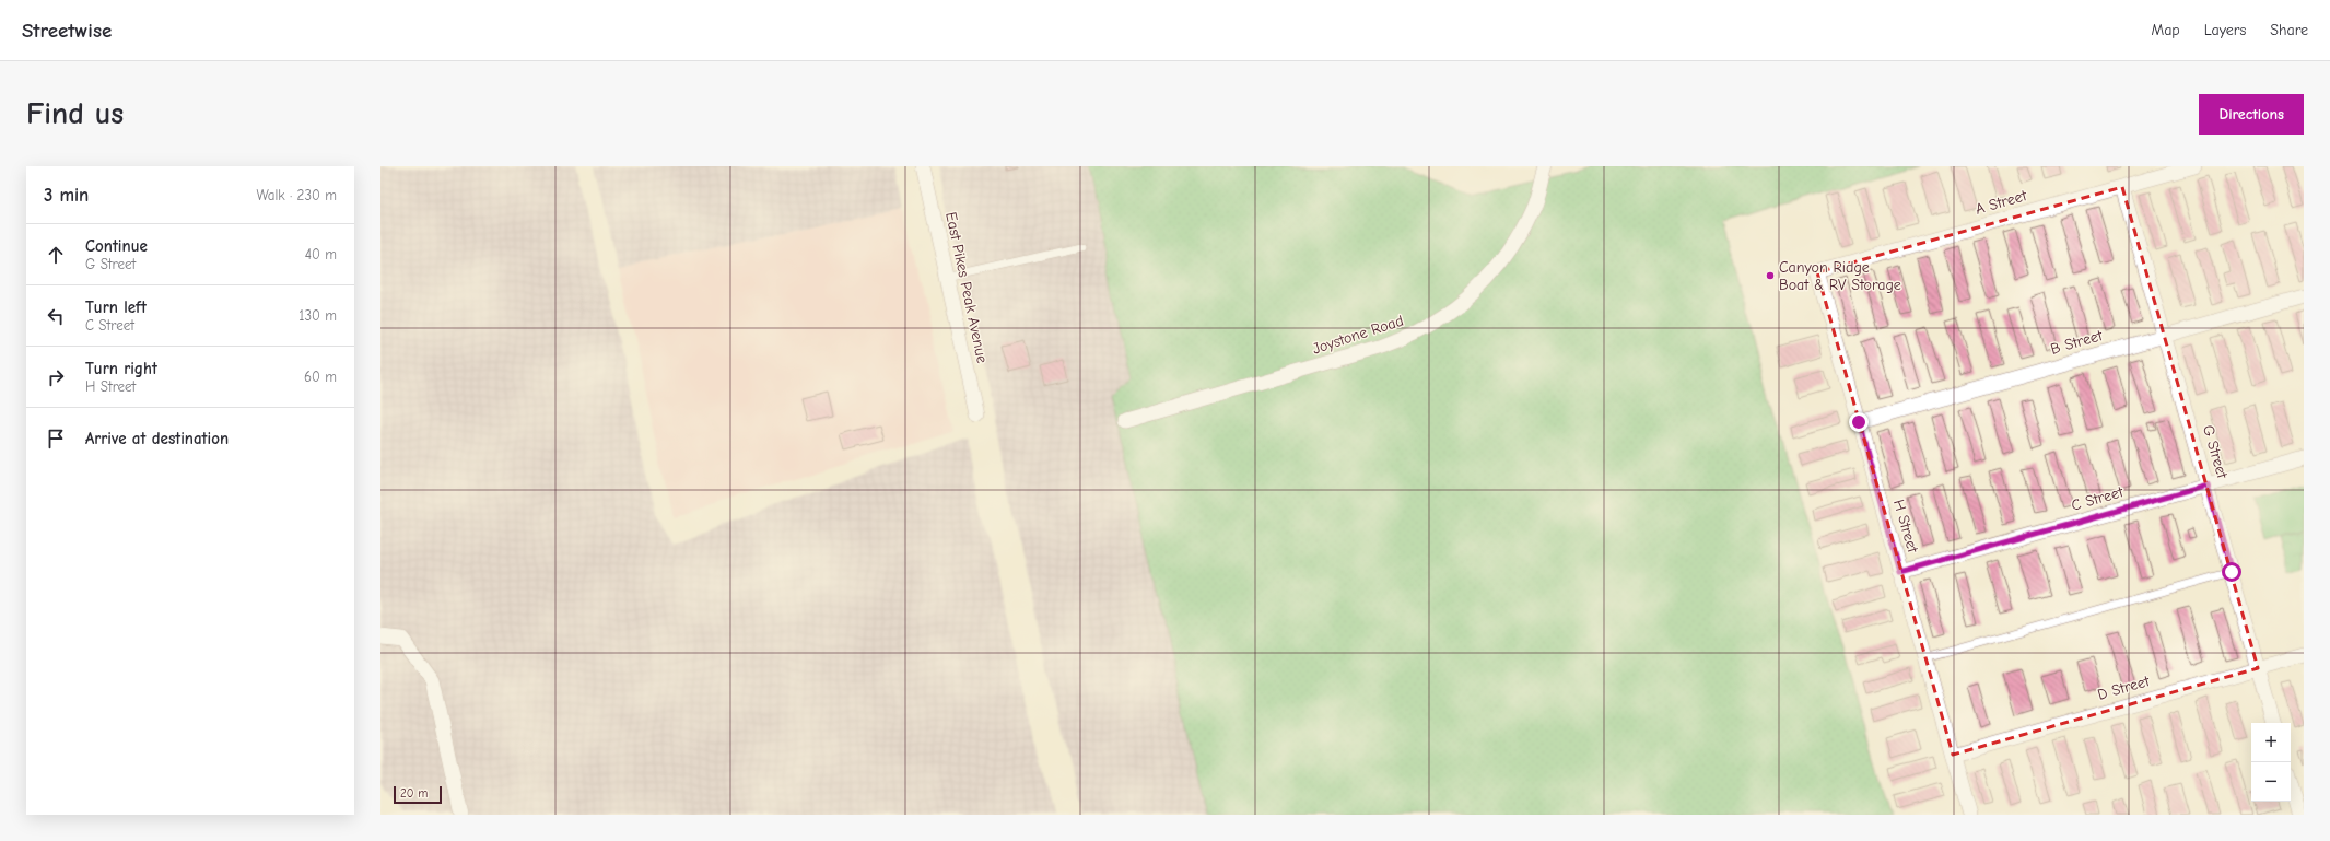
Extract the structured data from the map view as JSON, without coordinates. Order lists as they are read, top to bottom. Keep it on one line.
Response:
{"streets":{"street":["A Street","East Pikes Peak Avenue","Joystone Road","B Street","G Street","C Street","H Street","D Street"]},"crossings":[["A Street","G Street"],["A Street","H Street"],["B Street","G Street"],["B Street","H Street"],["G Street","C Street"],["G Street","D Street"],["C Street","H Street"],["H Street","D Street"]],"places":["Canyon Ridge Boat & RV Storage"],"scale_bar":"20 m","page":{"header":"Streetwise","nav":["Map","Layers","Share"],"buttons":"Directions","title":"Find us","heading":["3 min","Walk · 230 m"],"list":[["Continue","G Street","40 m"],["Turn left","C Street","130 m"],["Turn right","H Street","60 m"],"Arrive at destination"],"map_buttons":["+","−"],"scale":"20 m"}}
